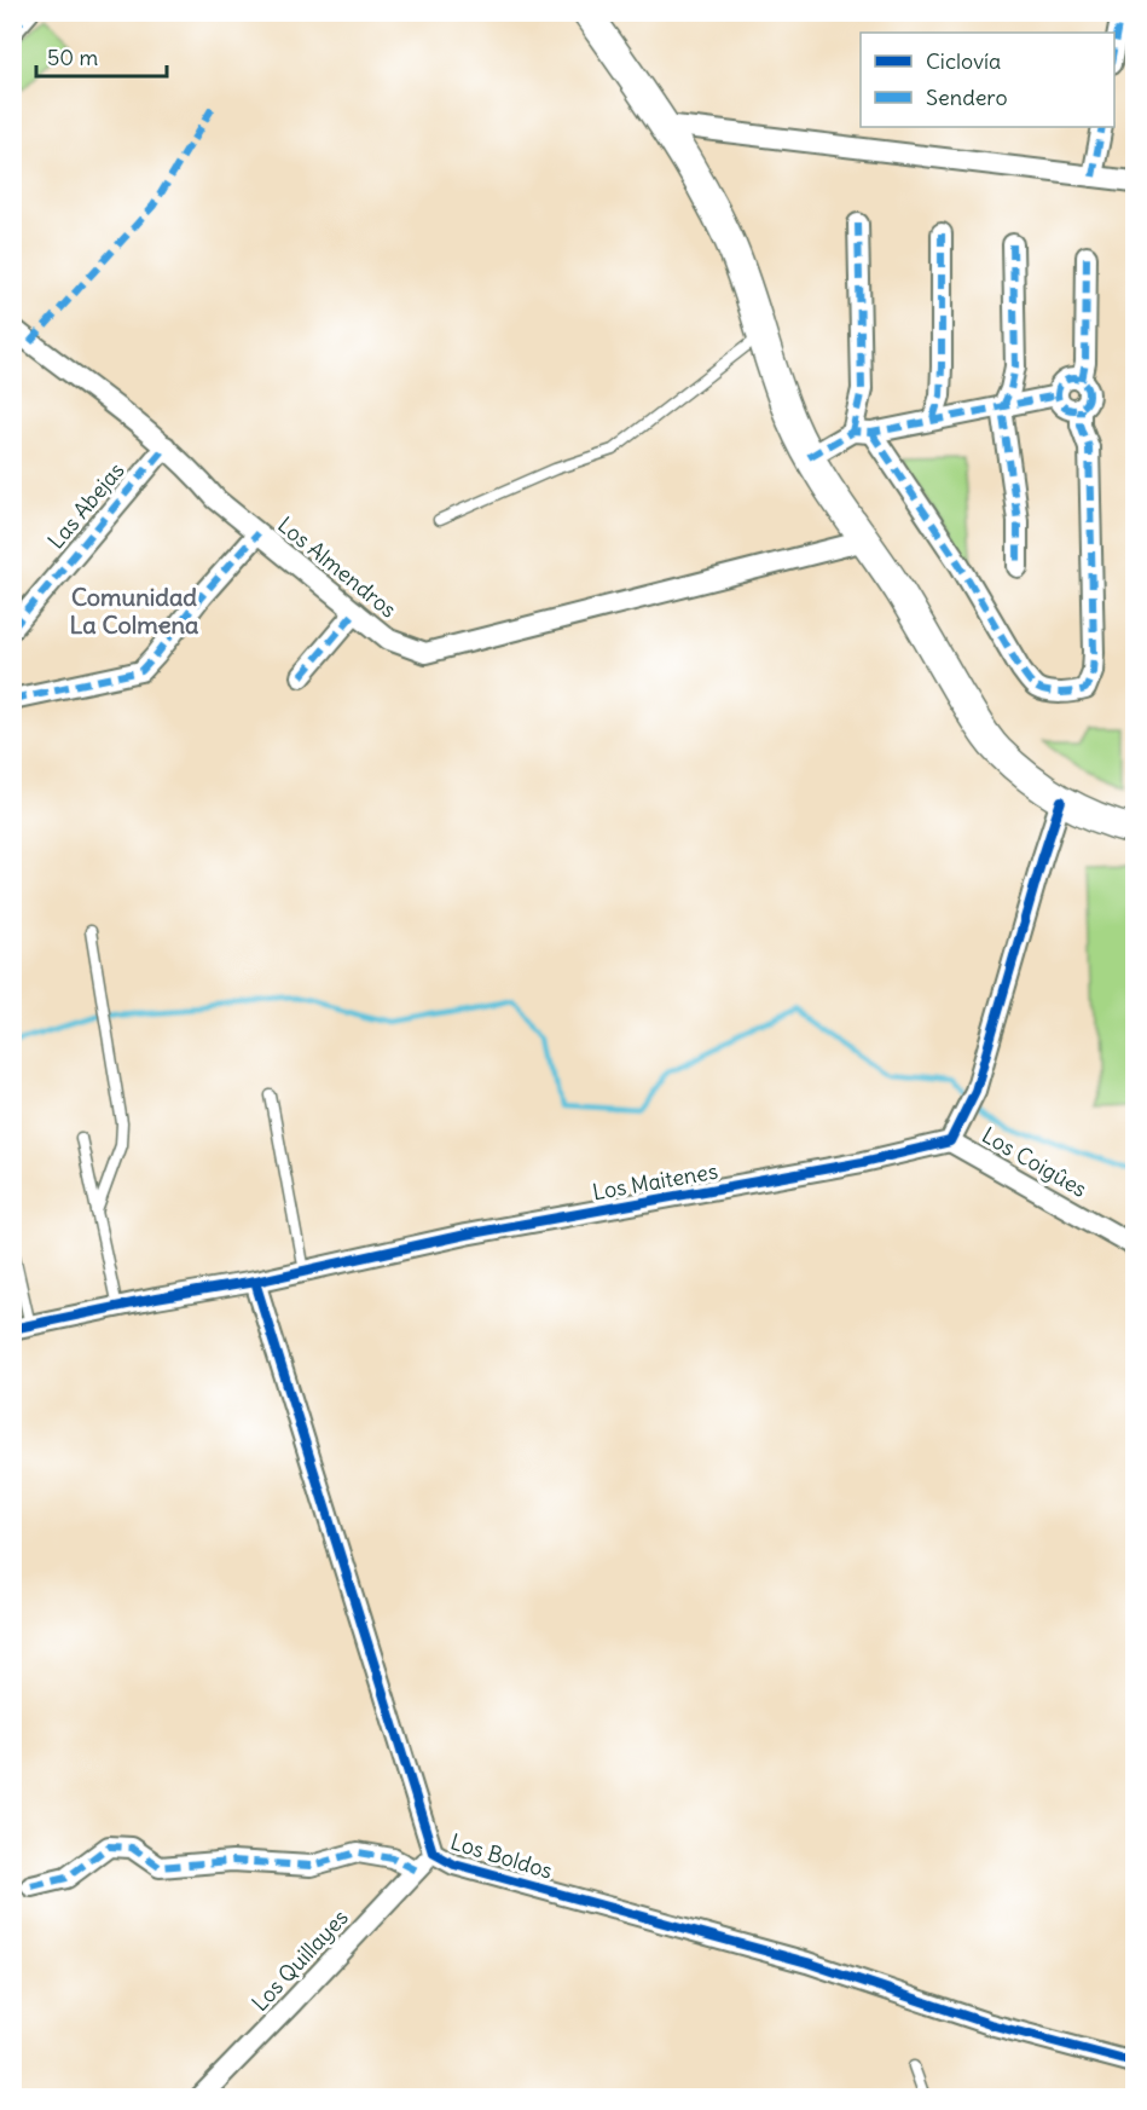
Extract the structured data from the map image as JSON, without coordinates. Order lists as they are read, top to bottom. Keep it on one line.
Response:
{"streets":{"street":["Las Abejas","Los Almendros","Los Coigûes","Los Maitenes","Los Boldos","Los Quillayes"]},"crossings":[["Las Abejas","Los Almendros"],["Los Coigûes","Los Maitenes"],["Los Maitenes","Los Boldos"],["Los Boldos","Los Quillayes"]],"districts":["Comunidad La Colmena"],"legend":["Ciclovía","Sendero"],"scale_bar":"50 m"}
